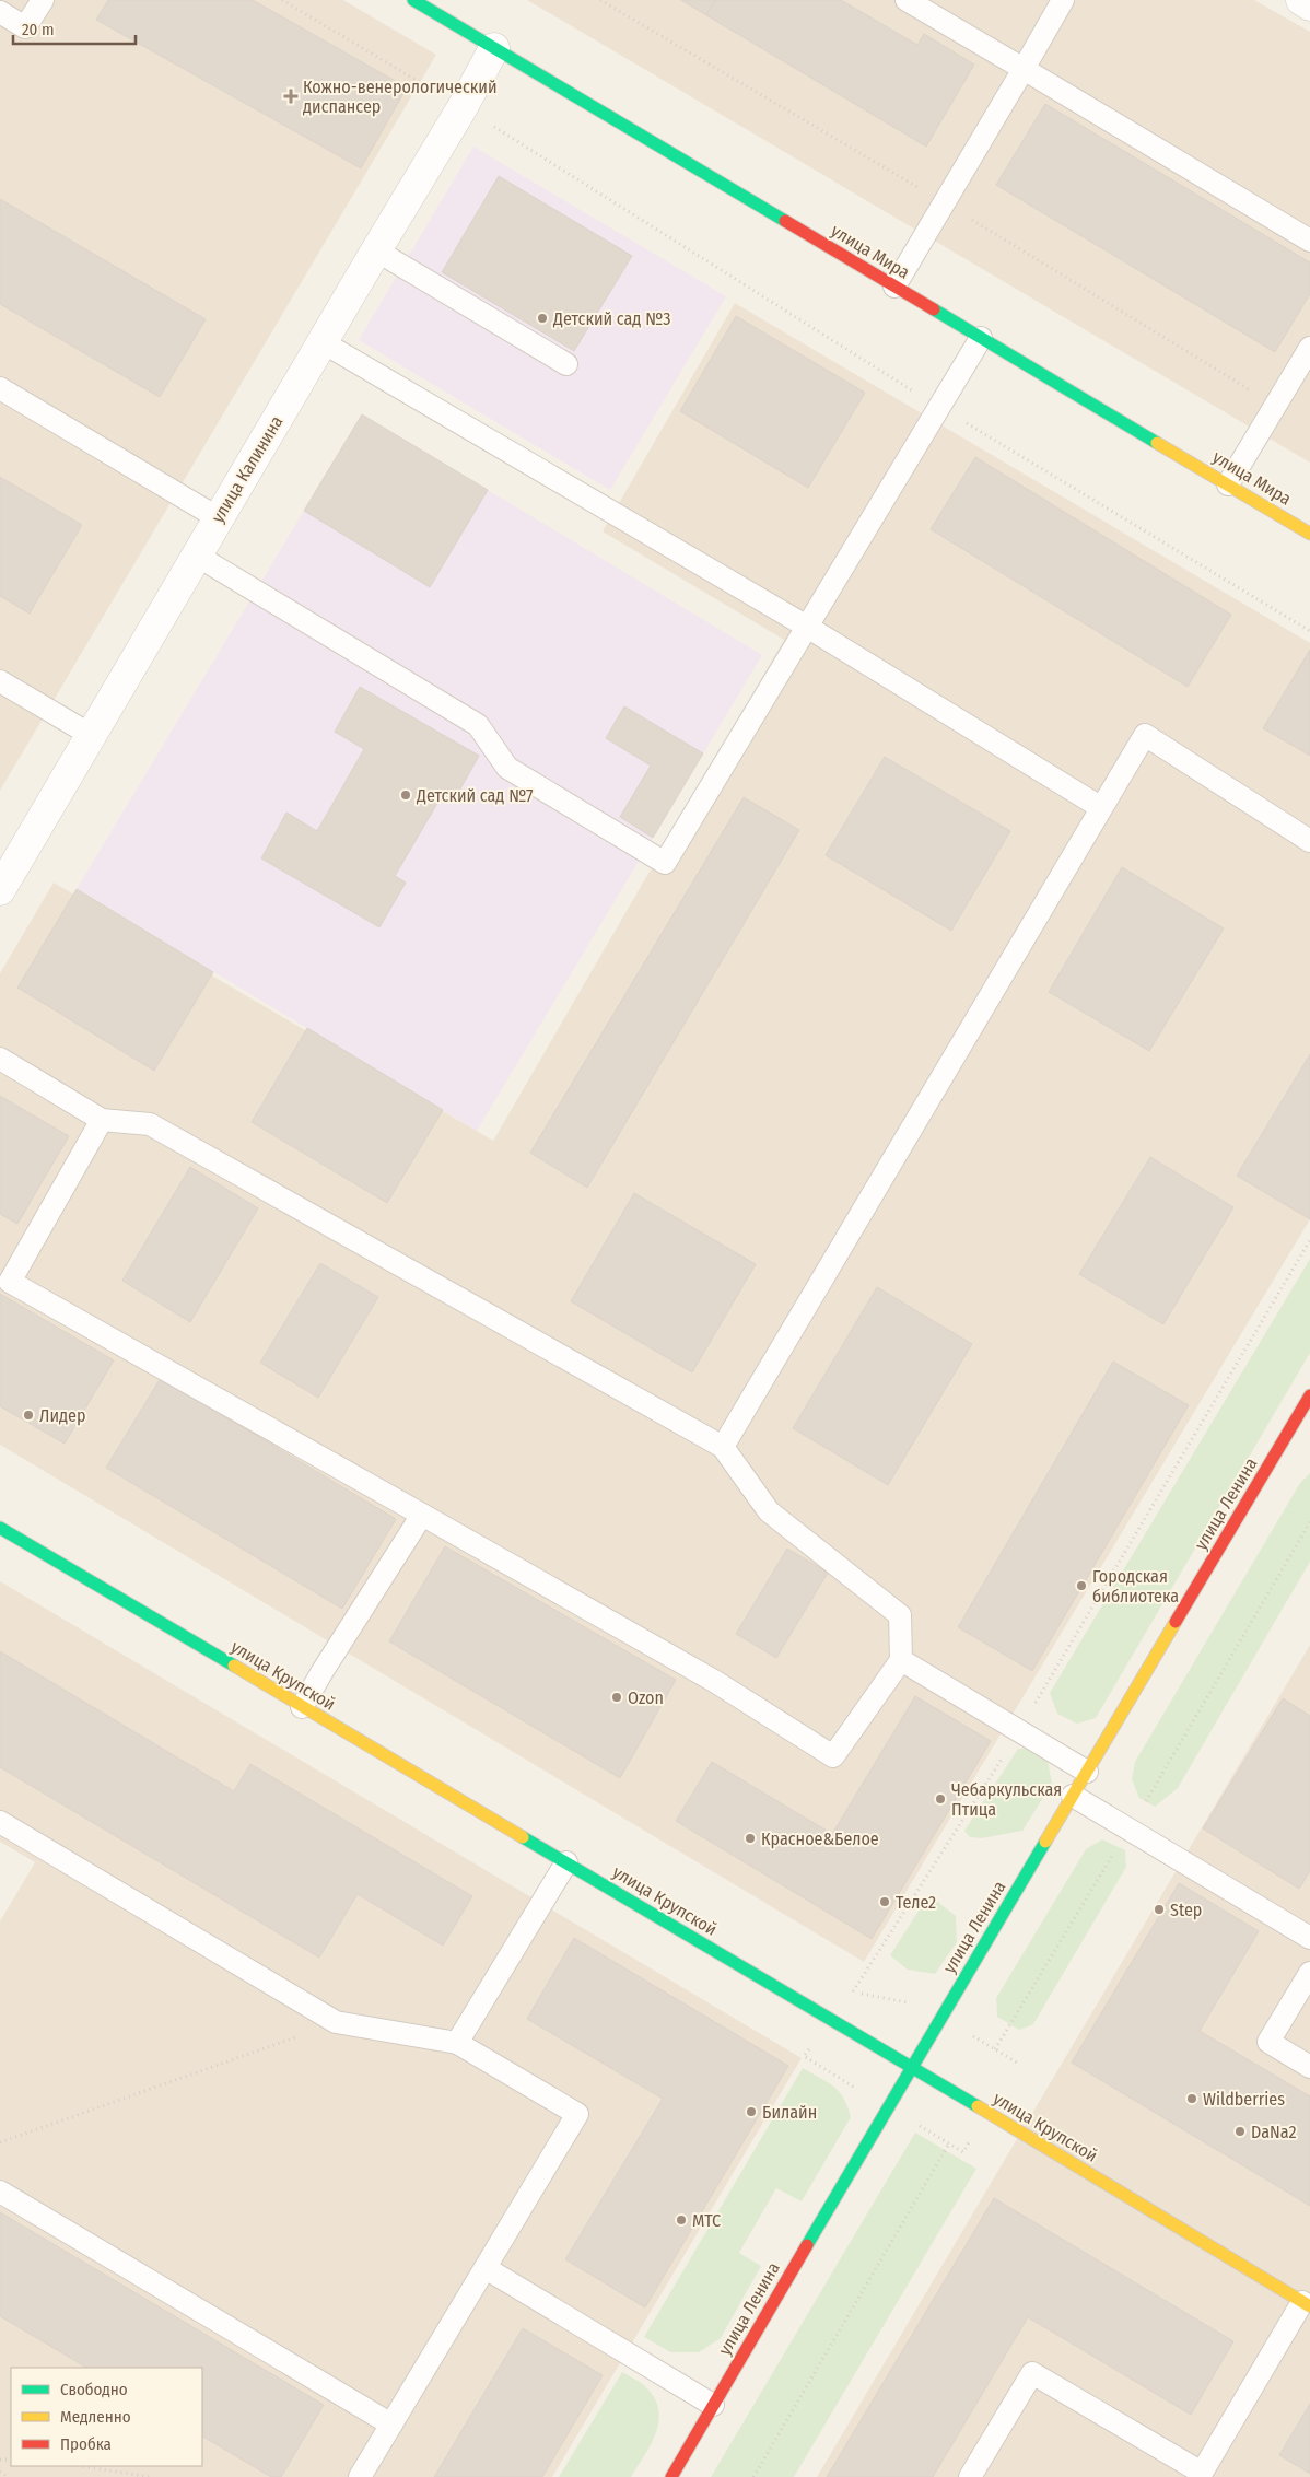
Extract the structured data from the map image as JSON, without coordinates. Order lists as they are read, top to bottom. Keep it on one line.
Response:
{"streets":{"street":["улица Мира","улица Калинина","улица Ленина","улица Крупской"]},"crossings":[["улица Мира","улица Калинина"],["улица Ленина","улица Крупской"]],"places":{"health":["Кожно-венерологический диспансер"],"other":["Детский сад №3","Детский сад №7","Лидер","Городская библиотека","Ozon","Чебаркульская Птица","Красное&Белое","Теле2","Step","Wildberries","Билайн","DaNa2","МТС"]},"legend":["Свободно","Медленно","Пробка"],"scale_bar":"20 m"}
